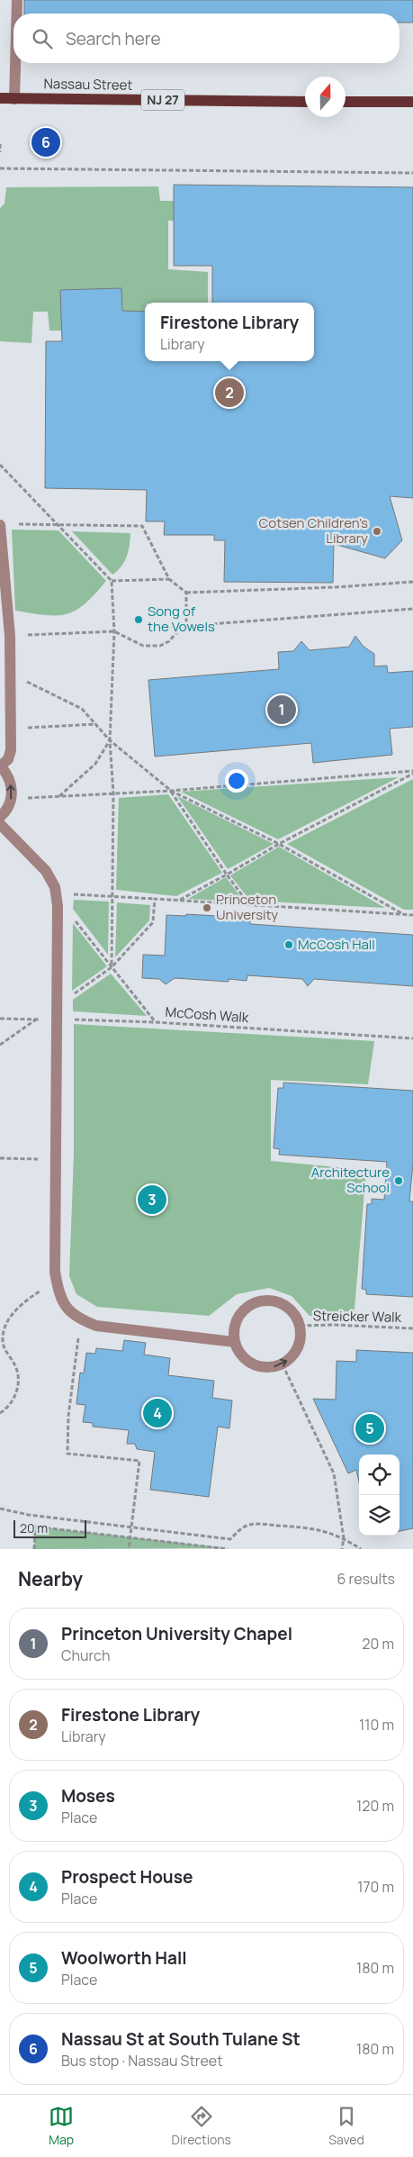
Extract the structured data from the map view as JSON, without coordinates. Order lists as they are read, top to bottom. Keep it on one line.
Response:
{"streets":{"main road":["Nassau Street","NJ 27"],"path":["McCosh Walk","Streicker Walk"]},"places":["Cotsen Children's Library","Song of the Vowels","Princeton University","McCosh Hall","Architecture School"],"scale_bar":"20 m","north":"top","page":{"search":"Search here","pins":["6","2","1","3","4","5"],"popup":["Firestone Library","Library"],"scale":"20 m","heading":["Nearby","6 results"],"list":[{"mark":"1","name":"Princeton University Chapel","note":"Church","value":"20 m"},{"mark":"2","name":"Firestone Library","note":"Library","value":"110 m"},{"mark":"3","name":"Moses","note":"Place","value":"120 m"},{"mark":"4","name":"Prospect House","note":"Place","value":"170 m"},{"mark":"5","name":"Woolworth Hall","note":"Place","value":"180 m"},{"mark":"6","name":"Nassau St at South Tulane St","note":"Bus stop · Nassau Street","value":"180 m"}],"nav":["Map","Directions","Saved"]}}
